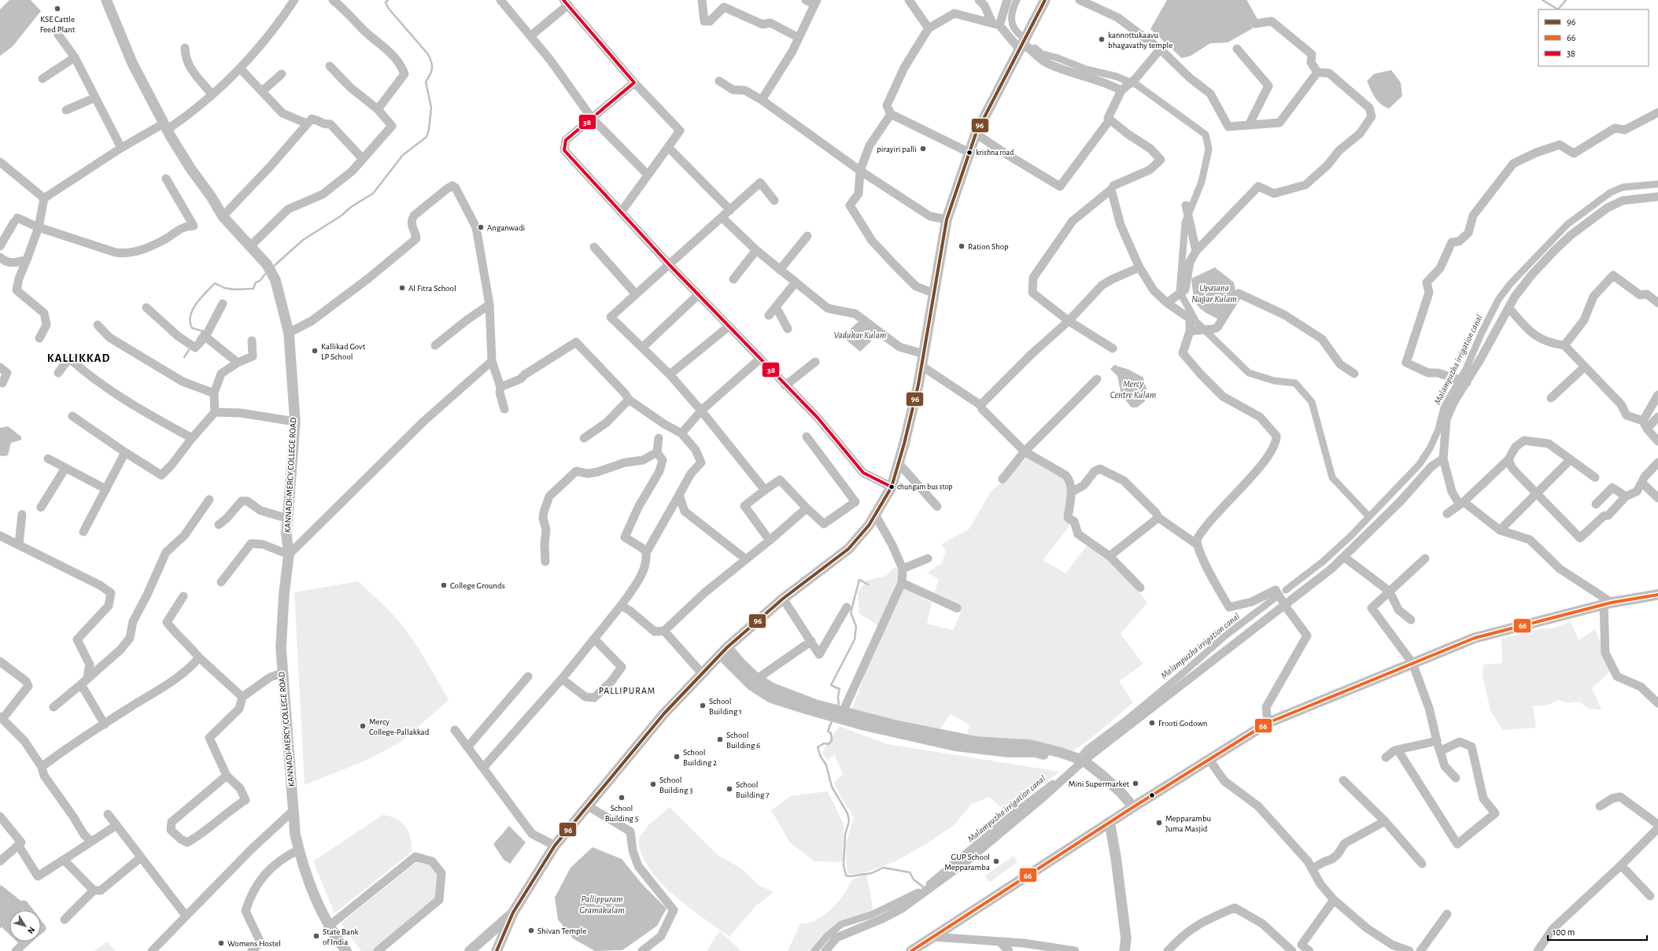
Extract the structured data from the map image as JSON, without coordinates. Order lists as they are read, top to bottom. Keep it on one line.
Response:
{"streets":{"main road":["KANNADI-MERCY COLLEGE ROAD"]},"districts":["KALLIKKAD","PALLIPURAM"],"water":["Upasana Nagar Kulam","Vadukar Kulam","Malampuzha irrigation canal","Mercy Centre Kulam","Pallippuram Gramakulam"],"places":["KSE Cattle Feed Plant","kannottukaavu bhagavathy temple","pirayiri palli","krishna road","Anganwadi","Ration Shop","Al Fitra School","Kallikad Govt LP School","chungam bus stop","College Grounds","School Building 1","Frooti Godown","Mercy College-Pallakkad","School Building 6","School Building 2","Mini Supermarket","School Building 3","School Building 7","School Building 5","Mepparambu Juma Masjid","GUP School Mepparamba","Shivan Temple","State Bank of India","Womens Hostel"],"lines":["transit line 96","transit line 38","transit line 66"],"legend":["96","66","38"],"scale_bar":"100 m","north":"bottom right"}
